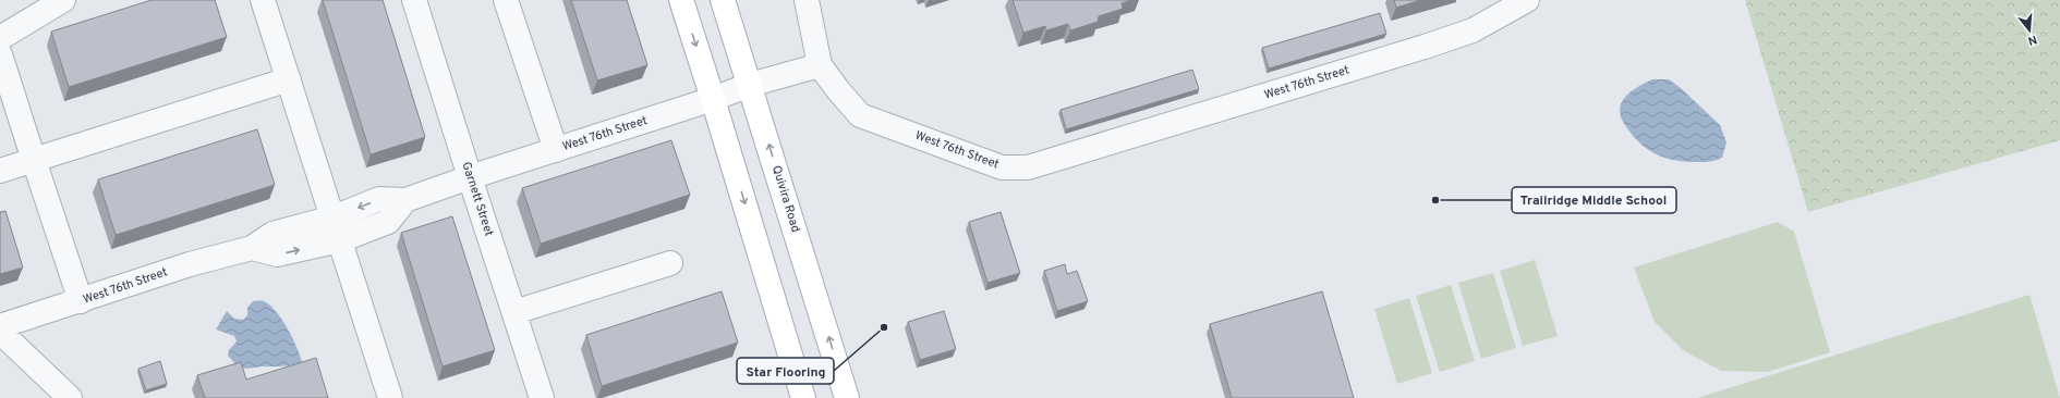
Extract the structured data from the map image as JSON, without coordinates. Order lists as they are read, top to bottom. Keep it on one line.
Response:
{"streets":{"main road":["Quivira Road"],"street":["West 76th Street","Garnett Street"]},"crossings":[["West 76th Street","Garnett Street"],["West 76th Street","Quivira Road"]],"places":["Trailridge Middle School","Star Flooring"],"north":"bottom"}
